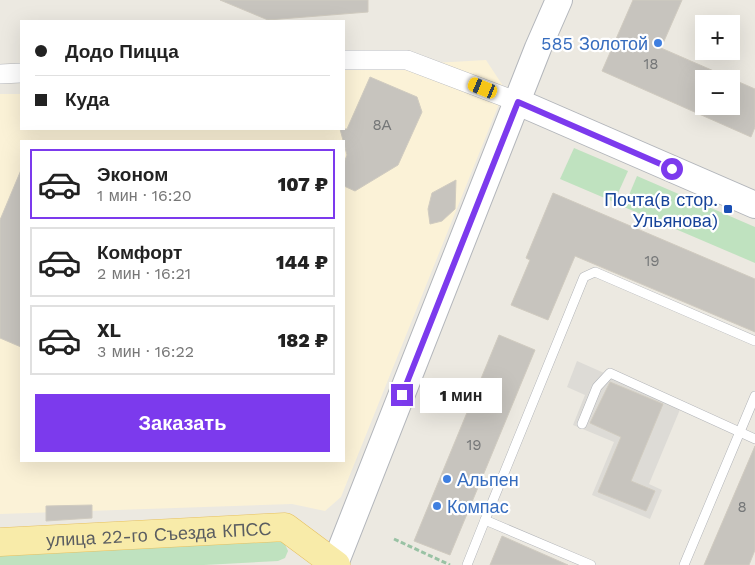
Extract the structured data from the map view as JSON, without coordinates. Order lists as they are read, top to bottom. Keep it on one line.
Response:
{"streets":{"main road":["улица 22-го Съезда КПСС"]},"places":{"other":["585 Золотой","Альпен","Компас"],"transit":["Почта(в стор. Ульянова)"]},"house_numbers":["18","8А","19","19","8"],"page":{"map_buttons":["+","−"],"banner":["Додо Пицца","Куда"],"list":[{"name":"Эконом","note":"1 мин · 16:20","value":"107 ₽"},{"name":"Комфорт","note":"2 мин · 16:21","value":"144 ₽"},{"name":"XL","note":"3 мин · 16:22","value":"182 ₽"}],"bubble":"1 мин","buttons":"Заказать"}}
